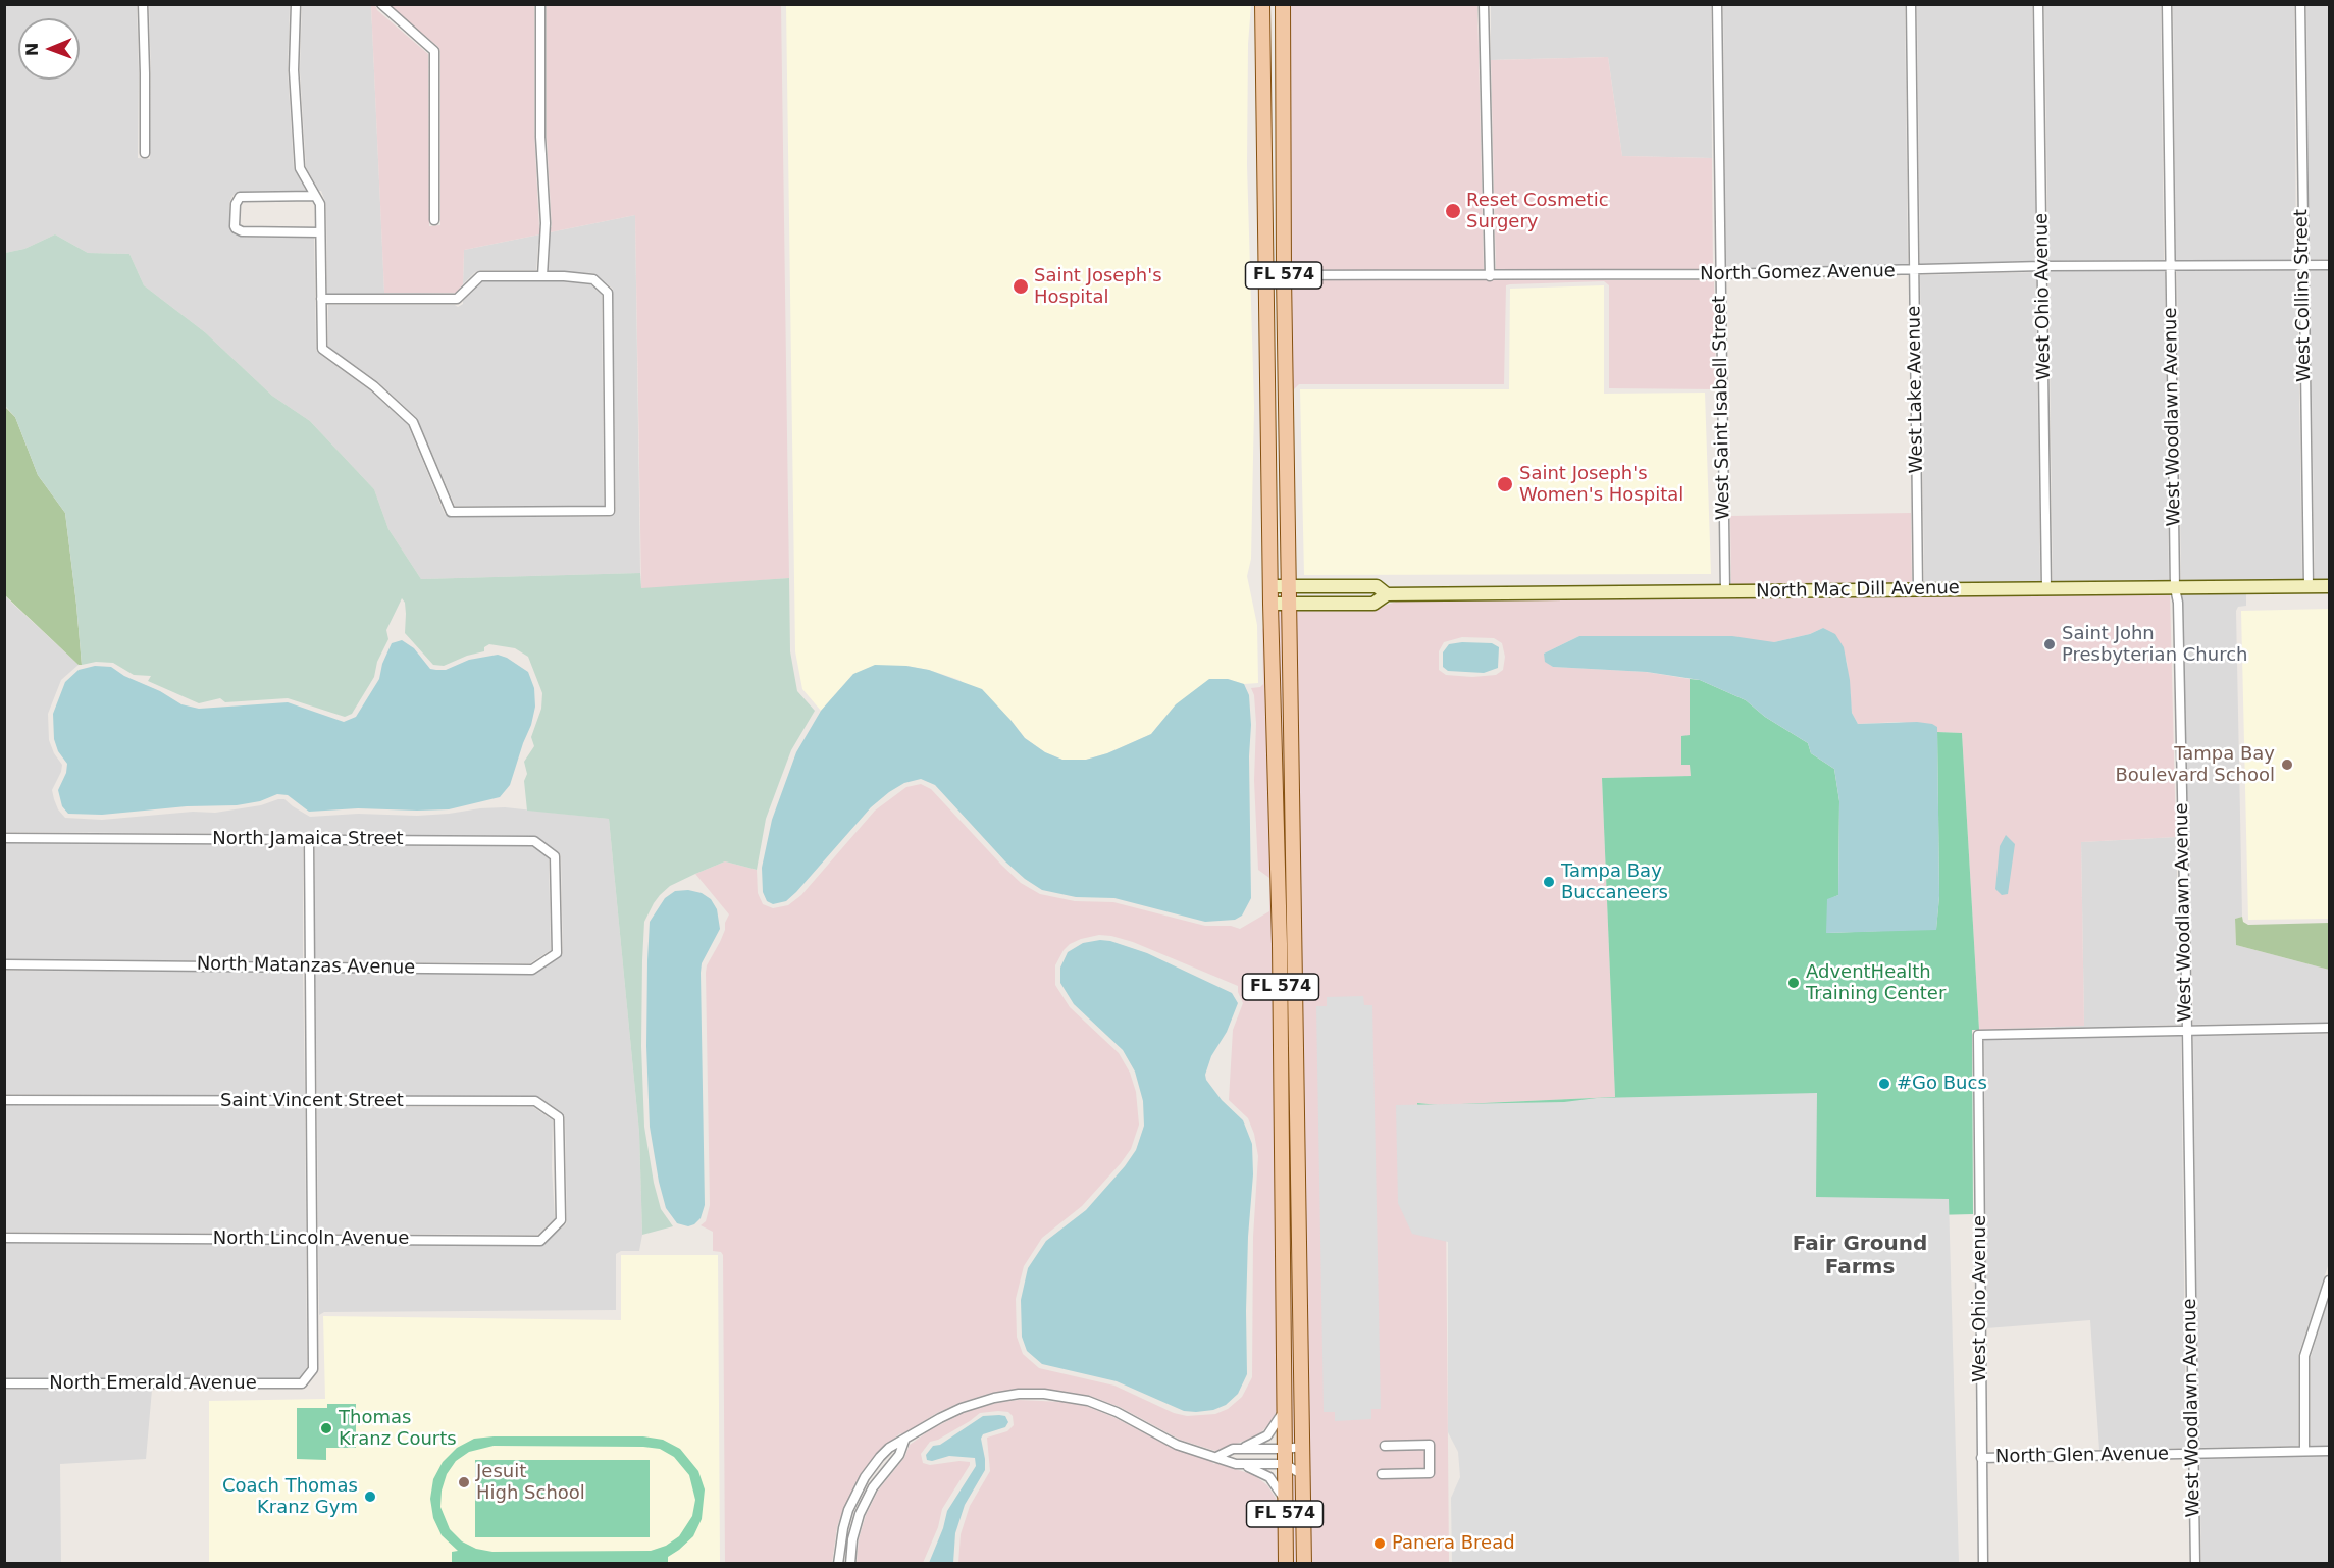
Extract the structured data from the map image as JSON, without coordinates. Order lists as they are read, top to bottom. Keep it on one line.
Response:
{"streets":{"main road":["FL 574"],"street":["North Gomez Avenue","West Collins Street","West Ohio Avenue","West Lake Avenue","West Saint Isabell Street","West Woodlawn Avenue","North Mac Dill Avenue","North Jamaica Street","North Matanzas Avenue","Saint Vincent Street","North Lincoln Avenue","North Emerald Avenue","North Glen Avenue"]},"crossings":[["North Gomez Avenue","FL 574"],["North Gomez Avenue","West Collins Street"],["North Gomez Avenue","West Ohio Avenue"],["North Gomez Avenue","West Lake Avenue"],["North Gomez Avenue","West Saint Isabell Street"],["North Gomez Avenue","West Woodlawn Avenue"],["FL 574","North Mac Dill Avenue"],["West Collins Street","North Mac Dill Avenue"],["West Ohio Avenue","West Woodlawn Avenue"],["West Ohio Avenue","North Mac Dill Avenue"],["West Ohio Avenue","North Glen Avenue"],["West Lake Avenue","North Mac Dill Avenue"],["West Saint Isabell Street","North Mac Dill Avenue"],["West Woodlawn Avenue","North Mac Dill Avenue"],["West Woodlawn Avenue","North Glen Avenue"],["North Jamaica Street","North Matanzas Avenue"],["Saint Vincent Street","North Lincoln Avenue"],["North Lincoln Avenue","North Emerald Avenue"]],"districts":["Fair Ground Farms"],"places":["Reset Cosmetic Surgery","Saint Joseph's Hospital","Saint Joseph's Women's Hospital","Saint John Presbyterian Church","Tampa Bay Boulevard School","Tampa Bay Buccaneers","AdventHealth Training Center","#Go Bucs","Thomas Kranz Courts","Jesuit High School","Coach Thomas Kranz Gym","Panera Bread"],"north":"left"}
